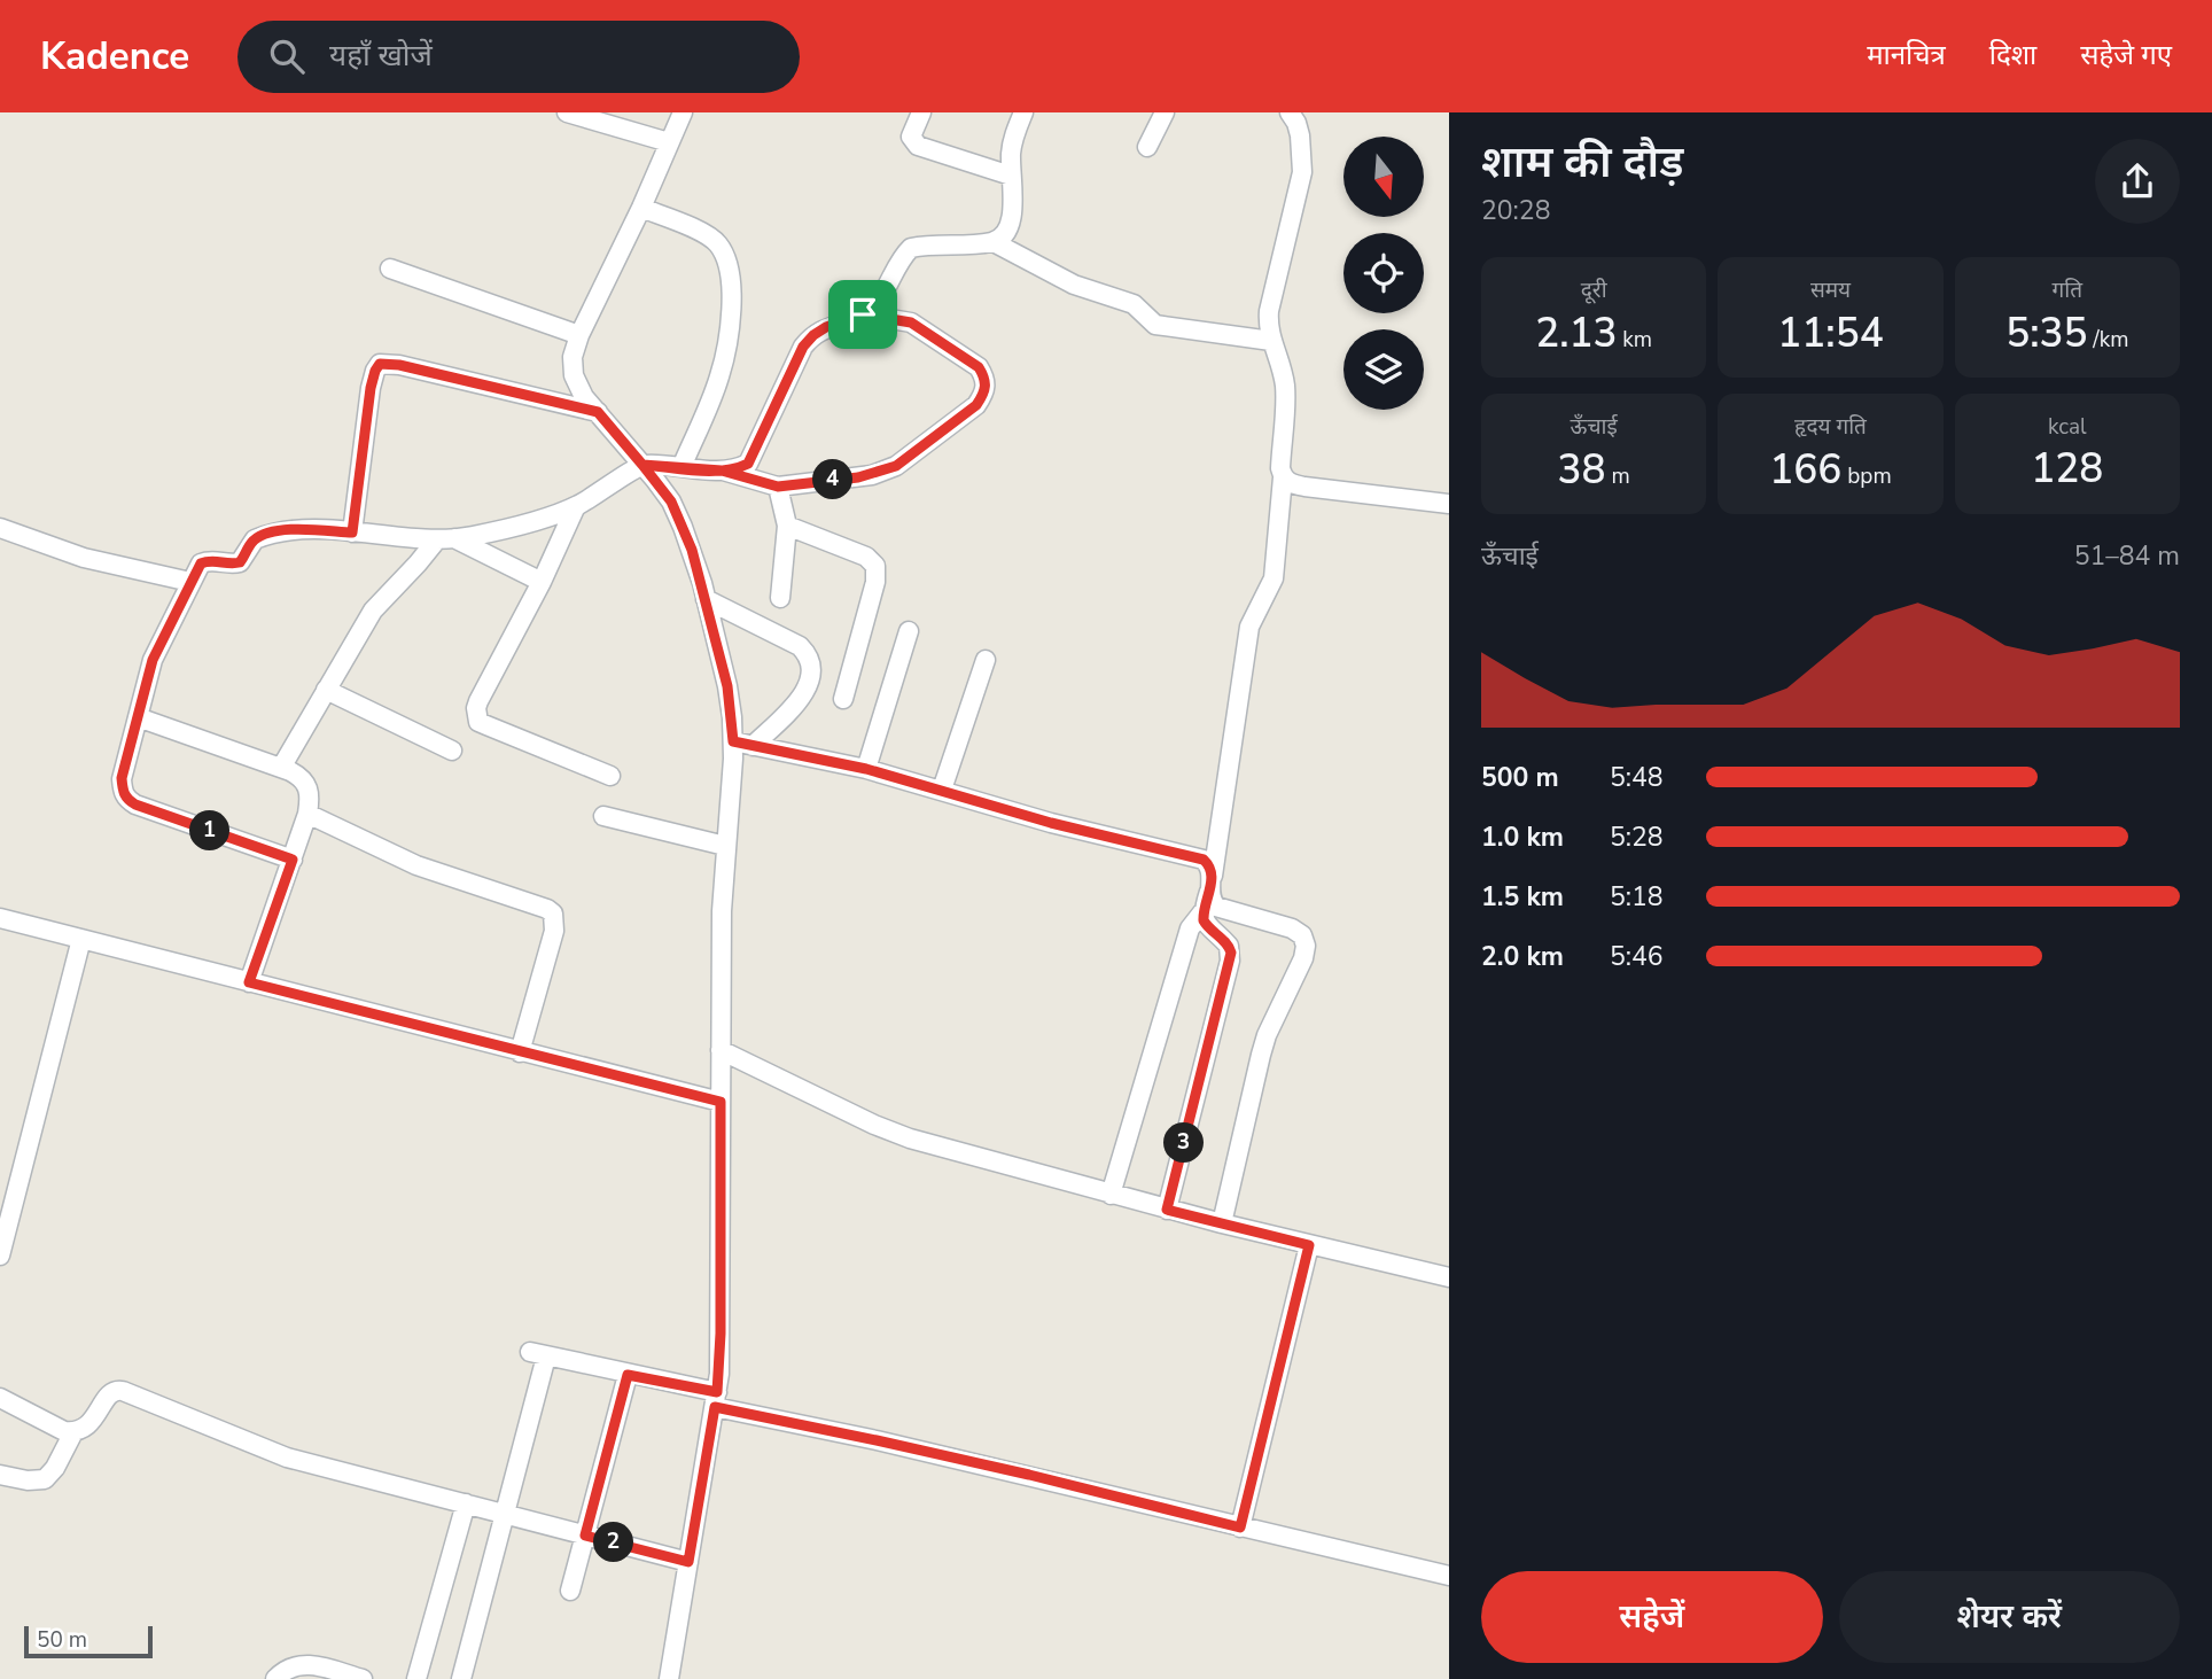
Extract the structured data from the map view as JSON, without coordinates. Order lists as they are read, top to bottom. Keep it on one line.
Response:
{"scale_bar":"50 m","north":"bottom","page":{"header":"Kadence","search":"यहाँ खोजें","nav":["मानचित्र","दिशा","सहेजे गए"],"heading":["शाम की दौड़","20:28"],"stats":[["दूरी","2.13 km"],["समय","11:54"],["गति","5:35 /km"],["ऊँचाई","38 m"],["हृदय गति","166 bpm"],["kcal","128"]],"pins":["4","1","3","2"],"chart":["ऊँचाई","51–84 m"],"list":[{"name":"500 m","note":"5:48"},{"name":"1.0 km","note":"5:28"},{"name":"1.5 km","note":"5:18"},{"name":"2.0 km","note":"5:46"}],"buttons":["सहेजें","शेयर करें"],"scale":"50 m"}}
